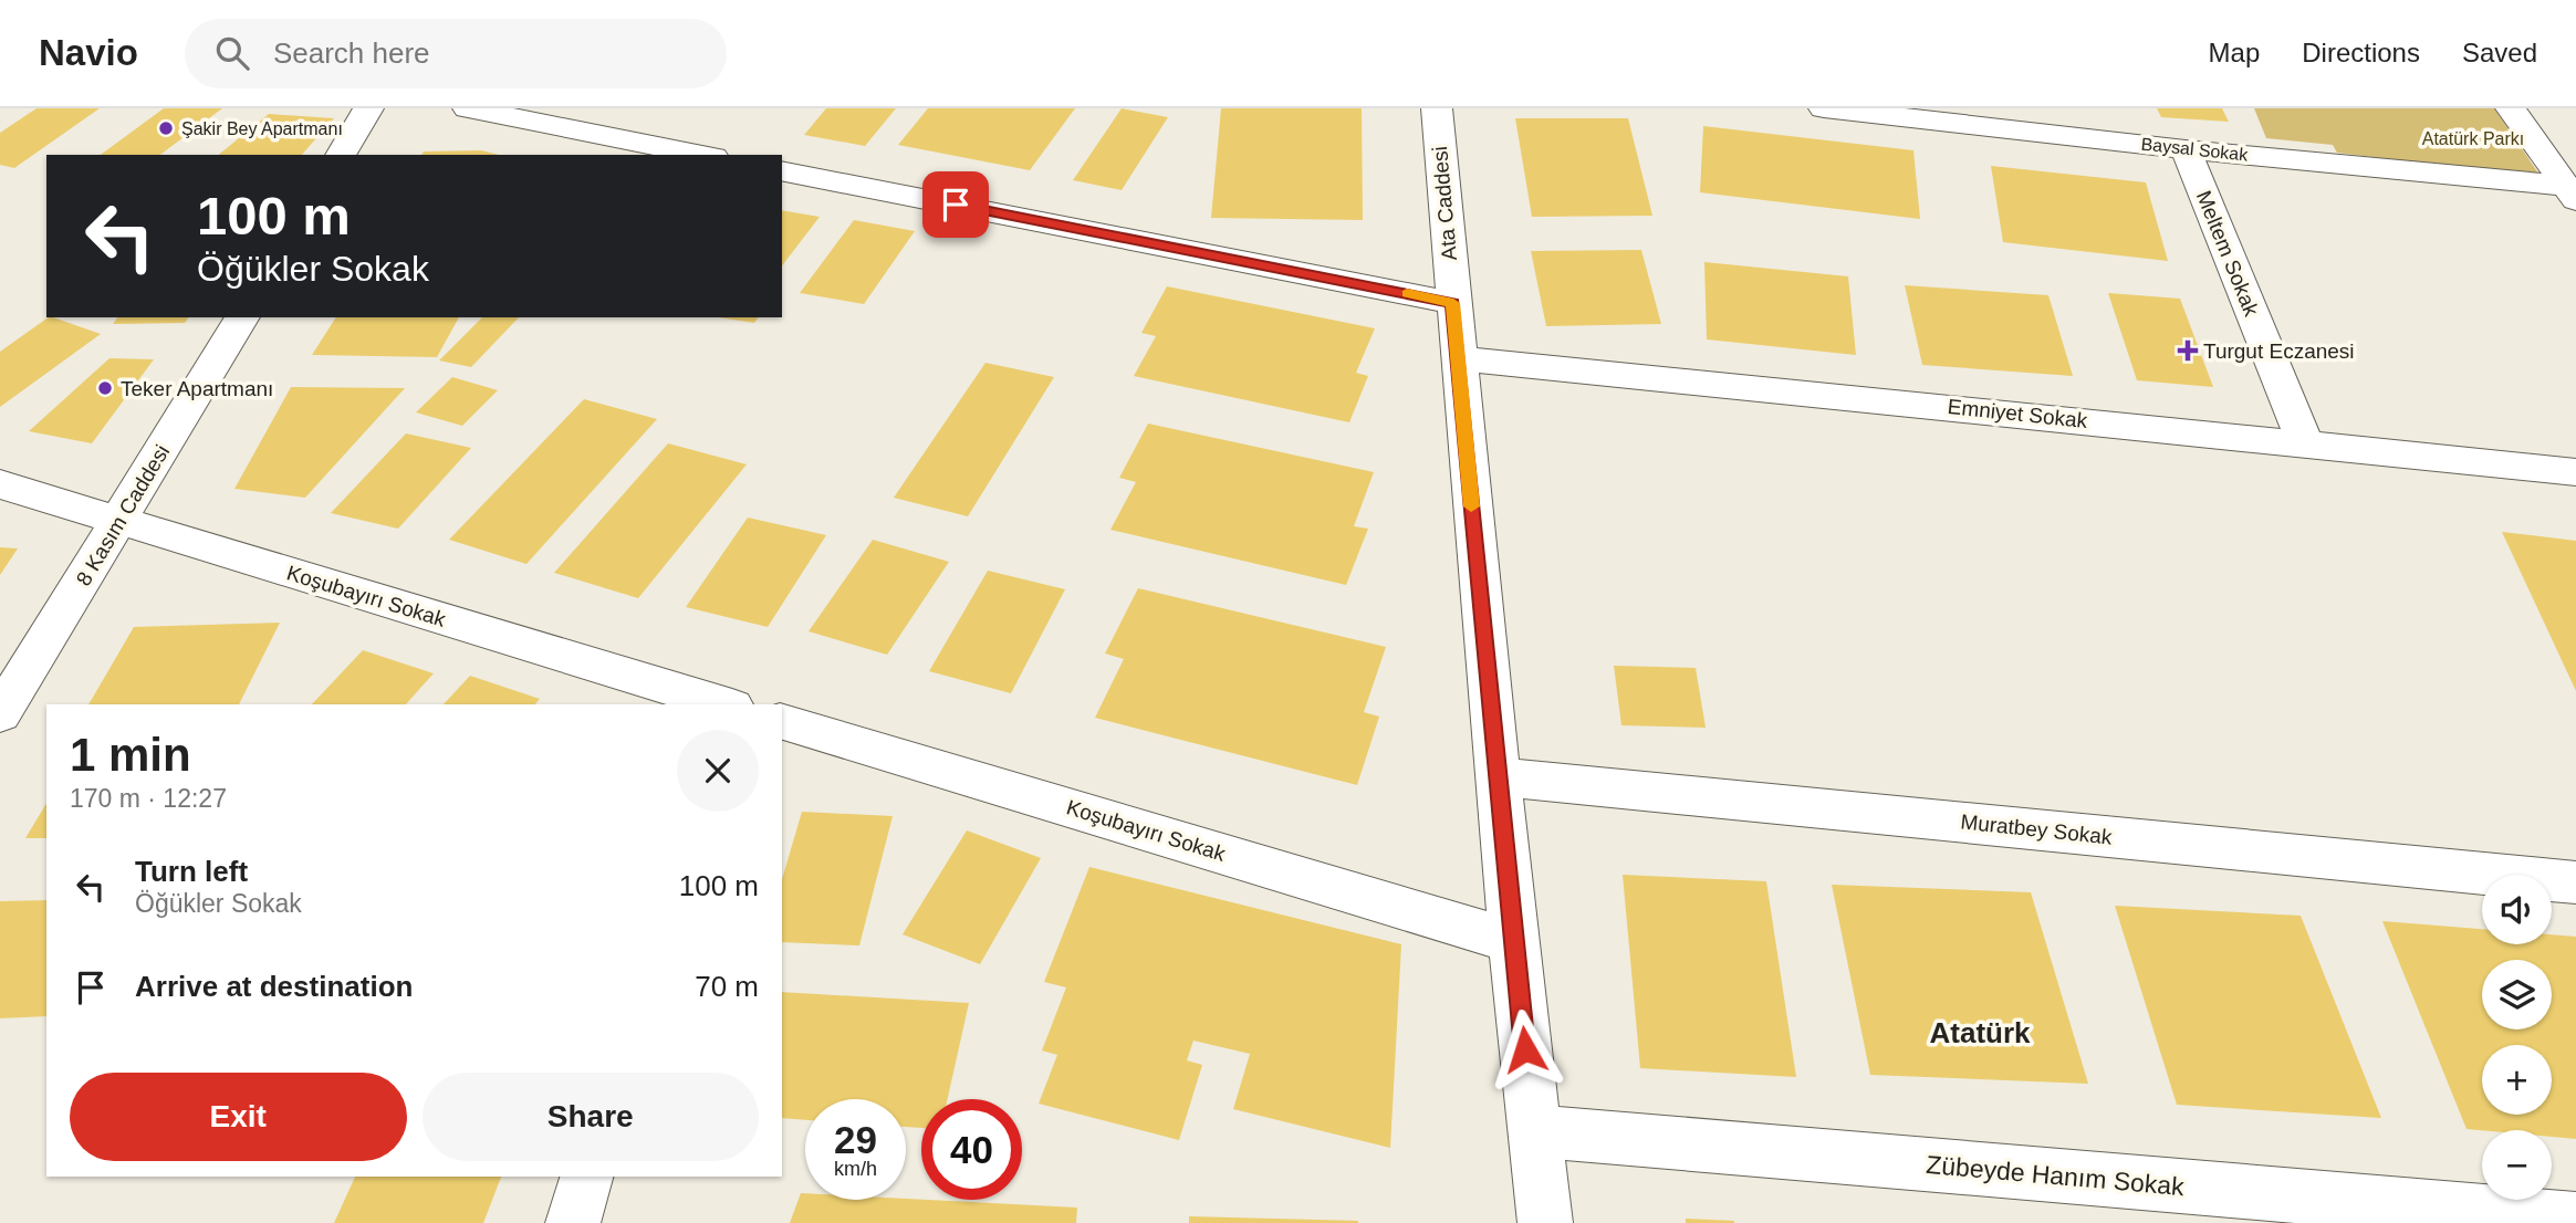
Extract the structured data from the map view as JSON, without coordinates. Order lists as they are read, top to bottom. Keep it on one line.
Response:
{"streets":{"street":["Baysal Sokak","Ata Caddesi","Meltem Sokak","Emniyet Sokak","8 Kasım Caddesi","Koşubayırı Sokak","Muratbey Sokak","Zübeyde Hanım Sokak"]},"crossings":[["Baysal Sokak","Meltem Sokak"],["Ata Caddesi","Emniyet Sokak"],["Ata Caddesi","Koşubayırı Sokak"],["Ata Caddesi","Muratbey Sokak"],["Ata Caddesi","Zübeyde Hanım Sokak"],["Meltem Sokak","Emniyet Sokak"],["8 Kasım Caddesi","Koşubayırı Sokak"]],"districts":["Atatürk"],"parks":["Atatürk Parkı"],"places":{"other":["Şakir Bey Apartmanı","Teker Apartmanı"],"health":["Turgut Eczanesi"]},"page":{"header":"Navio","search":"Search here","nav":["Map","Directions","Saved"],"turn":["100 m","Öğükler Sokak"],"heading":["1 min","170 m · 12:27"],"list":[{"name":"Turn left","note":"Öğükler Sokak","value":"100 m"},{"name":"Arrive at destination","value":"70 m"}],"map_buttons":["+","−"],"buttons":["Exit","Share"],"speed":"29 km/h","limit":"40"}}
